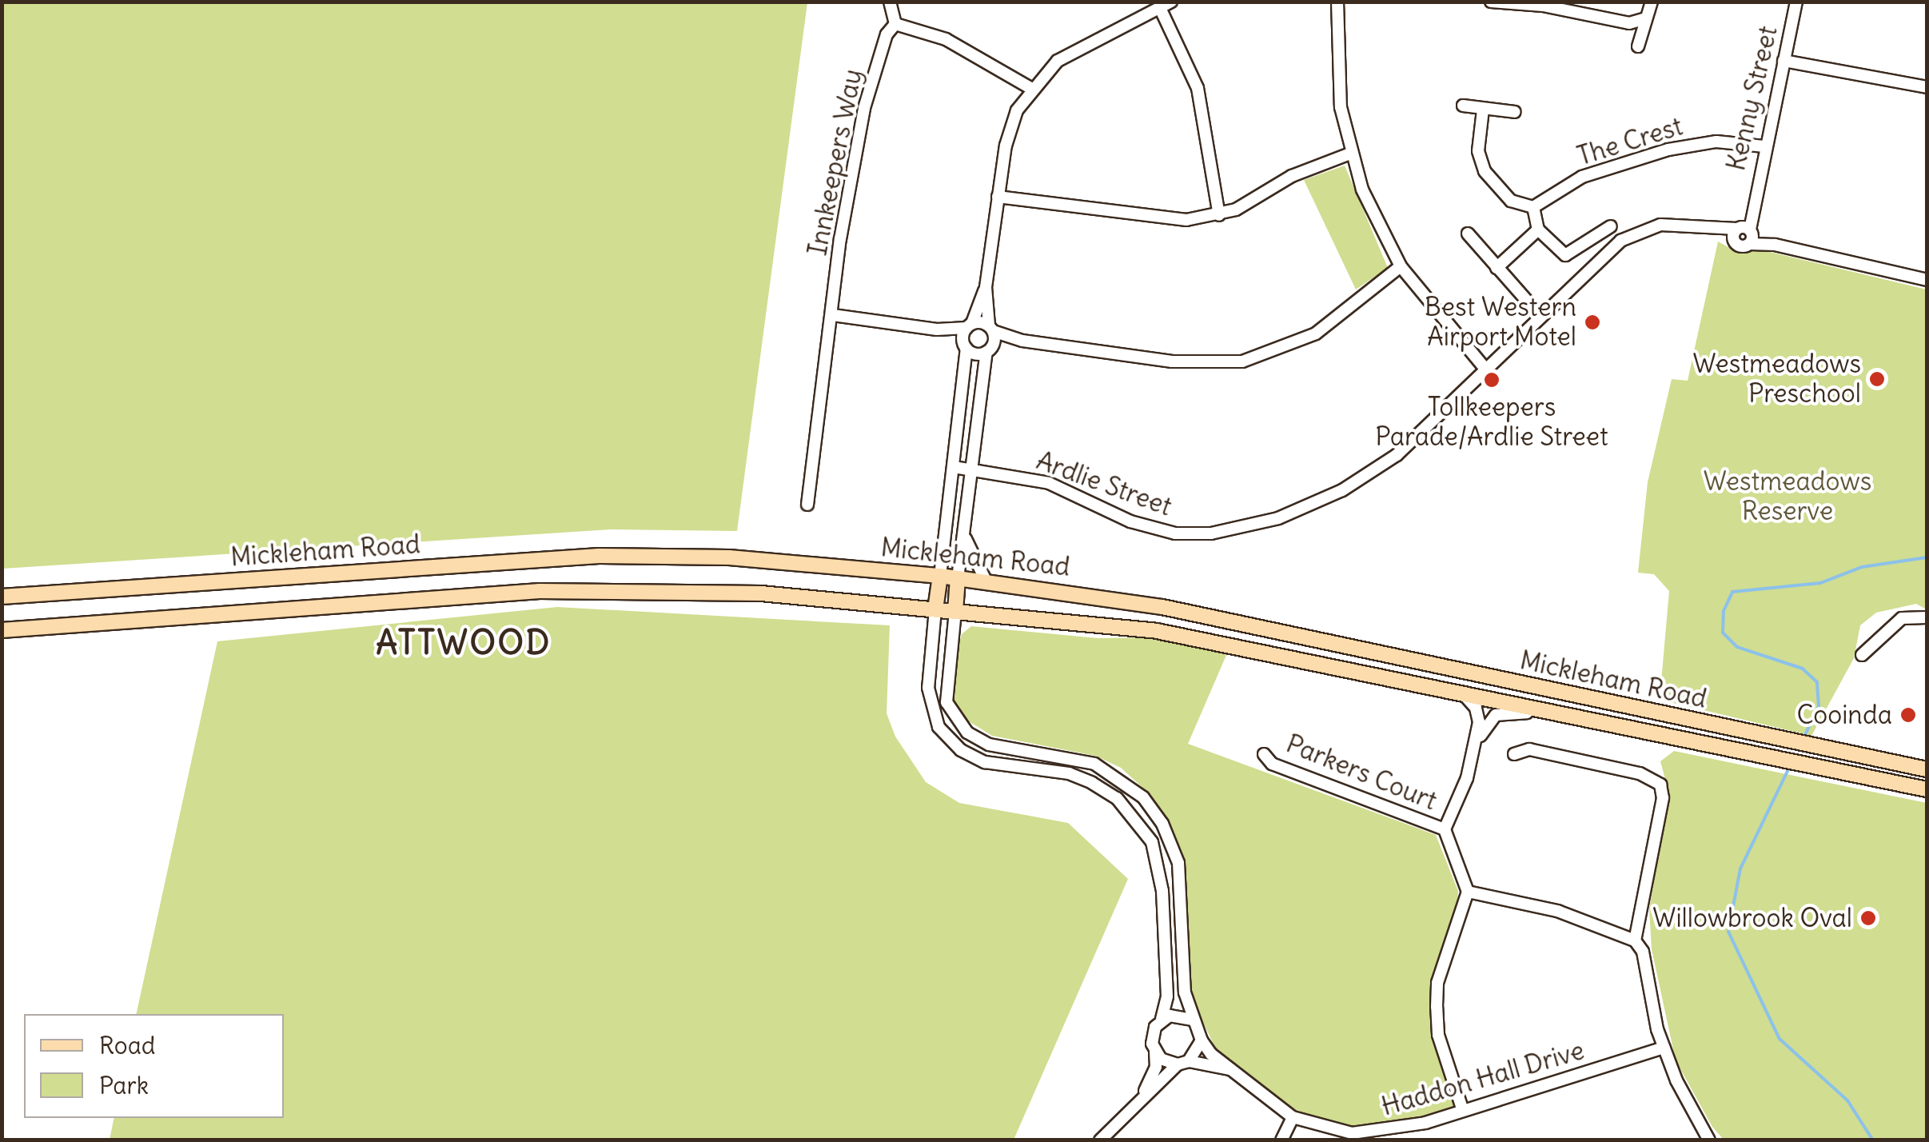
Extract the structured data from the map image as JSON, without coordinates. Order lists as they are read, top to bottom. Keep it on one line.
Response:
{"streets":{"main road":["Mickleham Road"],"street":["Kenny Street","The Crest","Innkeepers Way","Ardlie Street","Parkers Court","Haddon Hall Drive"]},"crossings":[["Kenny Street","The Crest"],["Kenny Street","Ardlie Street"]],"districts":["ATTWOOD"],"parks":["Westmeadows Reserve"],"places":["Best Western Airport Motel","Westmeadows Preschool","Tollkeepers Parade/Ardlie Street","Cooinda","Willowbrook Oval"],"legend":["Road","Park"]}
